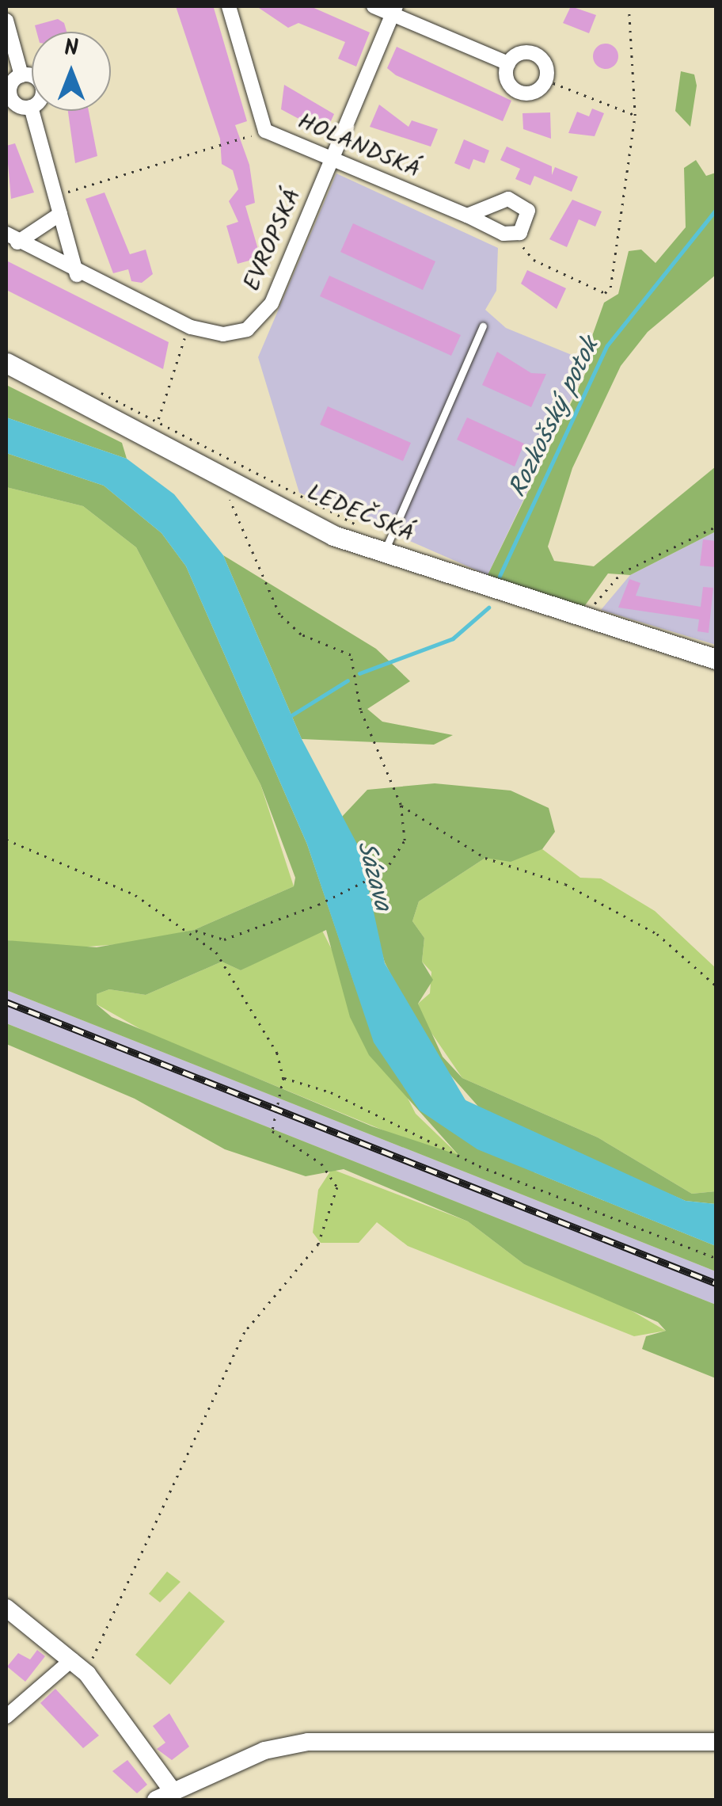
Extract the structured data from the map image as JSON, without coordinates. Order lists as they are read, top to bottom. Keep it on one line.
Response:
{"streets":{"main road":["LEDEČSKÁ"],"street":["HOLANDSKÁ","EVROPSKÁ"]},"crossings":[["HOLANDSKÁ","EVROPSKÁ"]],"water":["Rozkošský potok","Sázava"],"north":"top"}
